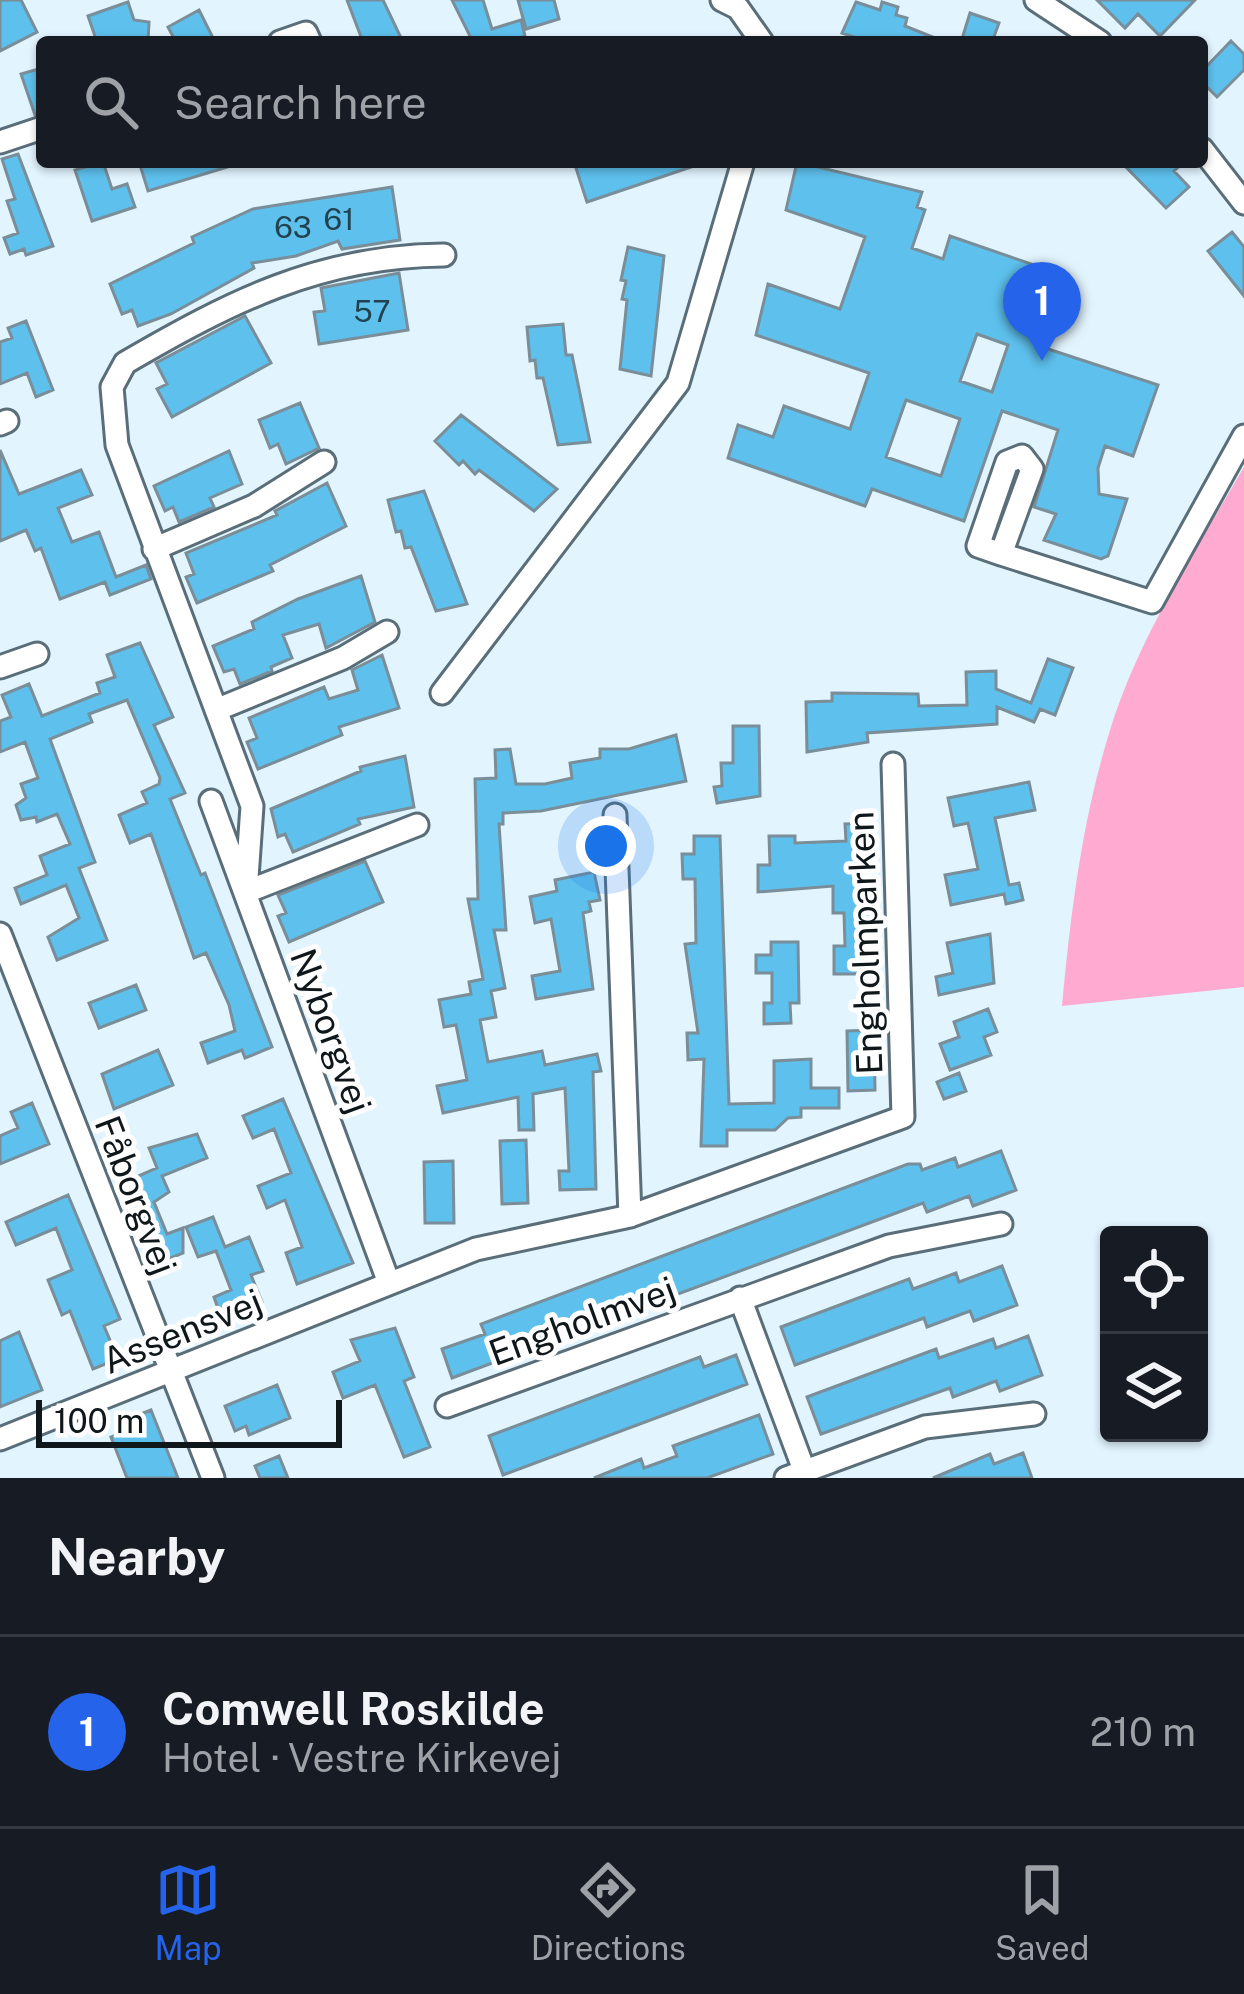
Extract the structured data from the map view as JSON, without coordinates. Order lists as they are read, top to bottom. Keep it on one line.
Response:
{"streets":{"street":["Engholmparken","Nyborgvej","Fåborgvej","Engholmvej","Assensvej"]},"crossings":[["Engholmparken","Nyborgvej"],["Engholmparken","Assensvej"],["Nyborgvej","Assensvej"],["Fåborgvej","Assensvej"]],"house_numbers":["61","63","57"],"scale_bar":"100 m","page":{"search":"Search here","pins":"1","scale":"100 m","heading":"Nearby","list":[{"mark":"1","name":"Comwell Roskilde","note":"Hotel · Vestre Kirkevej","value":"210 m"}],"nav":["Map","Directions","Saved"]}}
